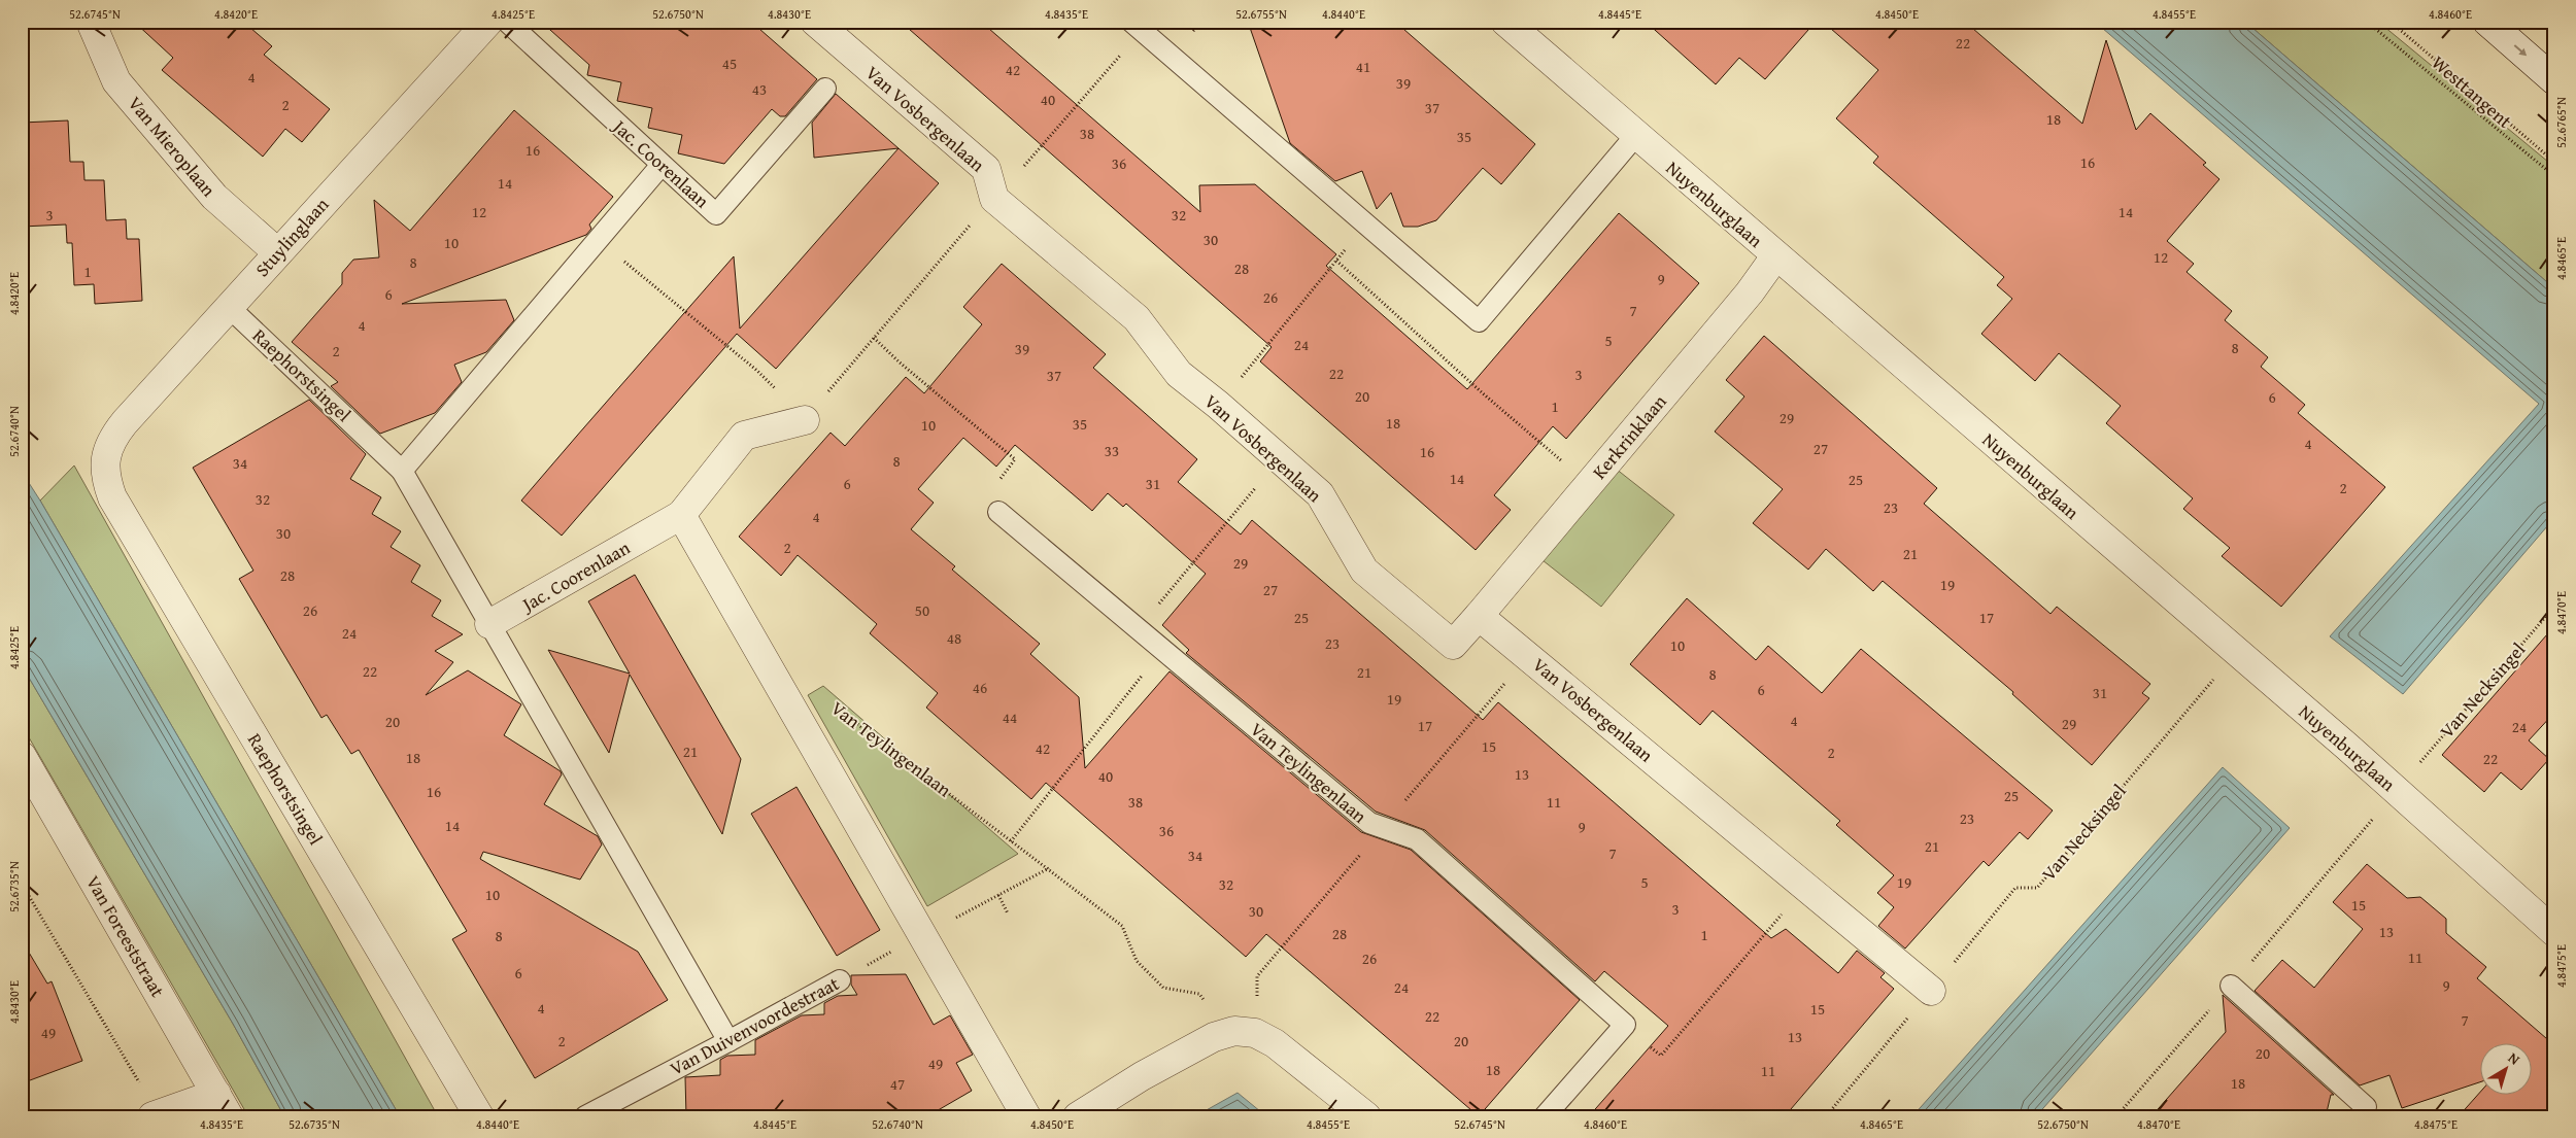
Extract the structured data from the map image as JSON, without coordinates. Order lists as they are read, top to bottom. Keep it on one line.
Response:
{"streets":{"street":["Van Vosbergenlaan","Van Mieroplaan","Jac. Coorenlaan","Nuyenburglaan","Stuylinglaan","Raephorstsingel","Kerkrinklaan","Van Teylingenlaan","Van Foreeststraat"],"lane":["Van Duivenvoordestraat"],"path":["Westtangent","Van Necksingel"]},"crossings":[["Van Vosbergenlaan","Kerkrinklaan"],["Van Vosbergenlaan","Van Necksingel"],["Van Mieroplaan","Stuylinglaan"],["Jac. Coorenlaan","Raephorstsingel"],["Jac. Coorenlaan","Van Teylingenlaan"],["Nuyenburglaan","Kerkrinklaan"],["Nuyenburglaan","Van Necksingel"],["Stuylinglaan","Raephorstsingel"],["Van Teylingenlaan","Van Duivenvoordestraat"]],"house_numbers":["22","45","41","42","4","39","43","40","2","37","18","38","35","16","16","36","14","12","14","3","32","30","10","12","8","28","1","9","6","26","7","4","5","24","8","39","2","22","3","37","20","6","1","29","18","35","10","4","27","33","16","8","34","14","25","6","31","2","32","23","4","30","2","21","29","28","19","27","26","50","25","17","24","48","23","10","22","21","8","46","6","31","19","44","4","20","29","17","24","15","42","21","2","18","22","13","40","16","25","38","11","23","14","9","36","21","7","34","5","19","32","10","15","3","30","13","28","1","8","11","26","6","9","24","4","15","22","7","49","13","2","20","20","49","18","11","18","47"],"north":"top right","coordinates":["52.6745°N","4.8420°E","4.8425°E","52.6750°N","4.8430°E","4.8435°E","52.6755°N","4.8440°E","4.8445°E","4.8450°E","4.8455°E","4.8460°E","52.6765°N","4.8465°E","52.6740°N","4.8470°E","52.6735°N","4.8475°E"]}
